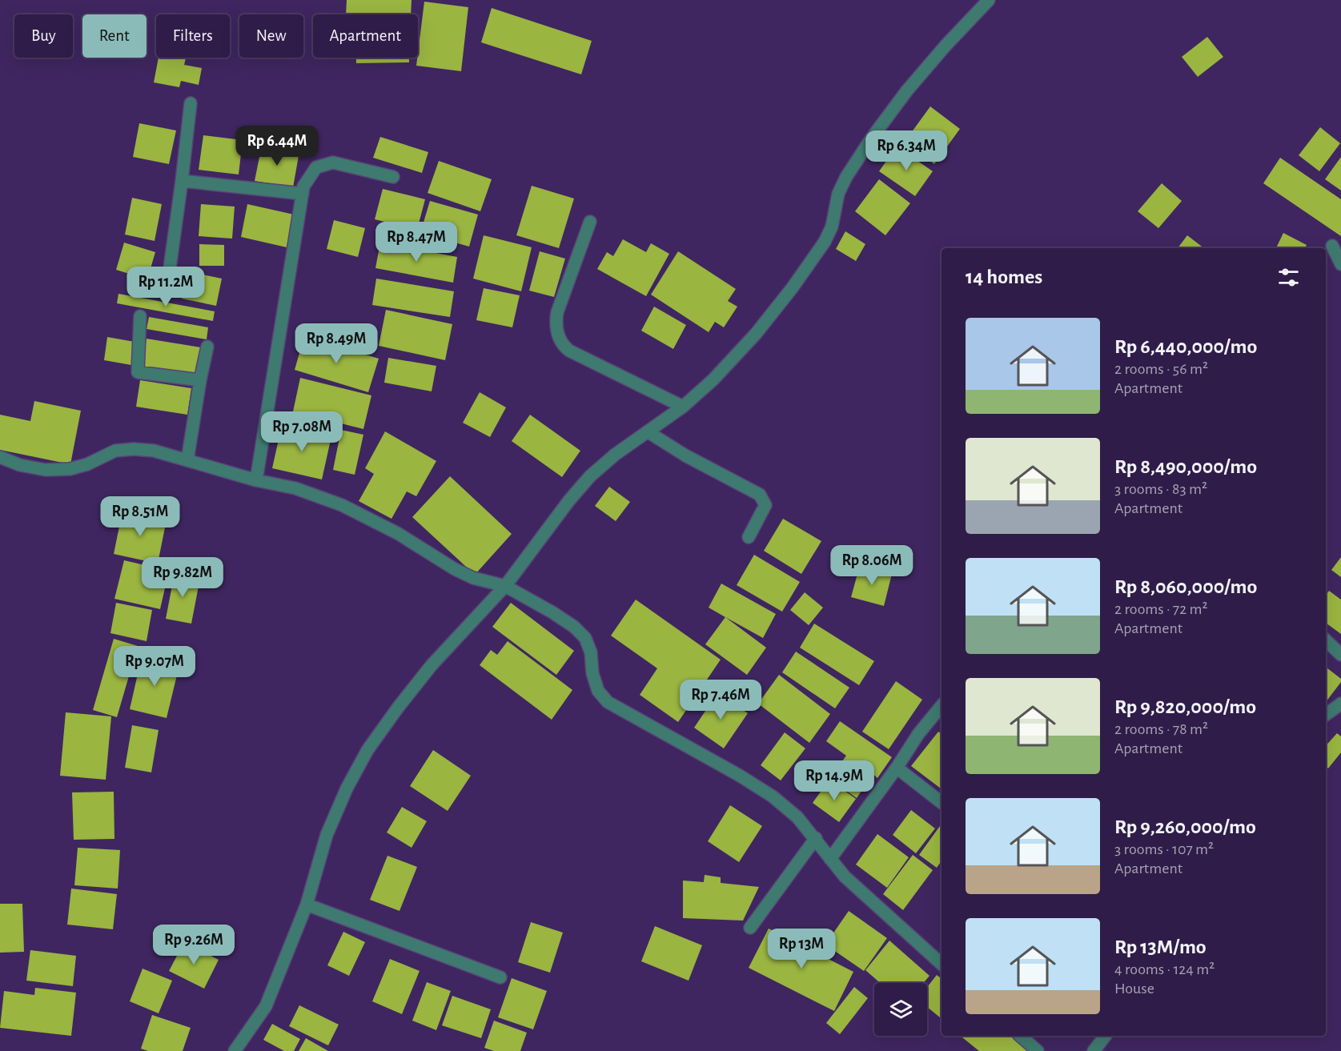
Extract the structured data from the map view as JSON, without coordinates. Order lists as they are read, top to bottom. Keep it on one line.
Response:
{"page":{"chip":["Buy","Rent","Filters","New","Apartment"],"price":["Rp 6.44M","Rp 6.34M","Rp 8.47M","Rp 11.2M","Rp 8.49M","Rp 7.08M","Rp 8.51M","Rp 8.06M","Rp 9.82M","Rp 9.07M","Rp 7.46M","Rp 14.9M","Rp 9.26M","Rp 13M"],"heading":"14 homes","list":[{"name":"Rp 6,440,000/mo","note":"2 rooms · 56 m² · Apartment"},{"name":"Rp 8,490,000/mo","note":"3 rooms · 83 m² · Apartment"},{"name":"Rp 8,060,000/mo","note":"2 rooms · 72 m² · Apartment"},{"name":"Rp 9,820,000/mo","note":"2 rooms · 78 m² · Apartment"},{"name":"Rp 9,260,000/mo","note":"3 rooms · 107 m² · Apartment"},{"name":"Rp 13M/mo","note":"4 rooms · 124 m² · House"}]}}
